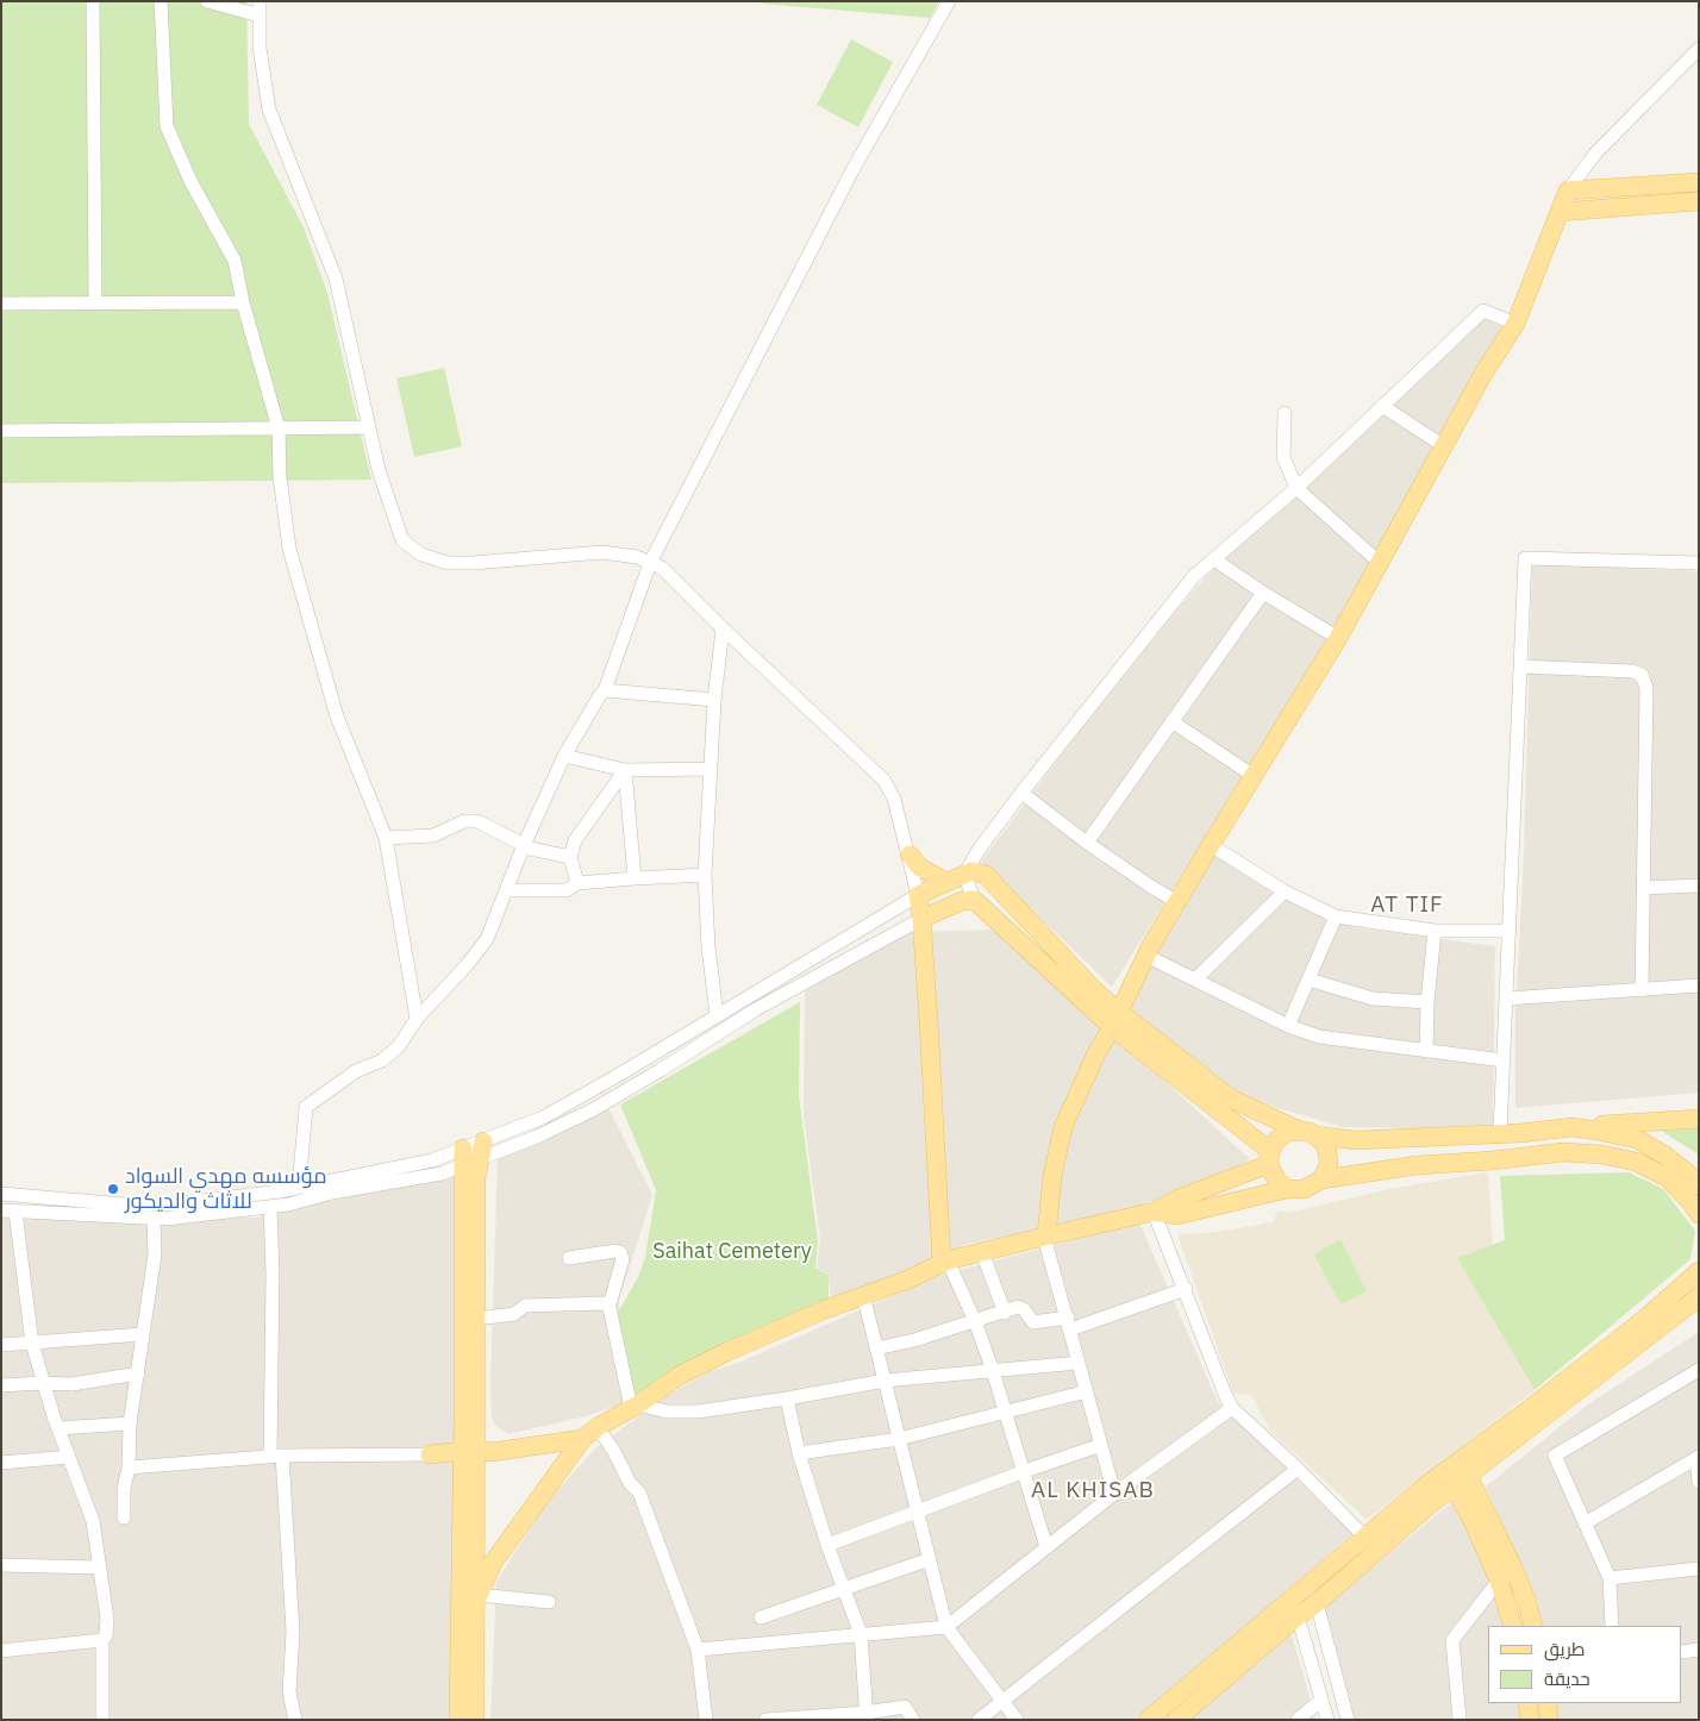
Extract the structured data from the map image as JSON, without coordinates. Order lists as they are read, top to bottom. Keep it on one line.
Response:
{"districts":["AT TIF","AL KHISAB"],"parks":["Saihat Cemetery"],"places":["مؤسسه مهدي السواد للاثاث والديكور"],"legend":["طريق","حديقة"]}
